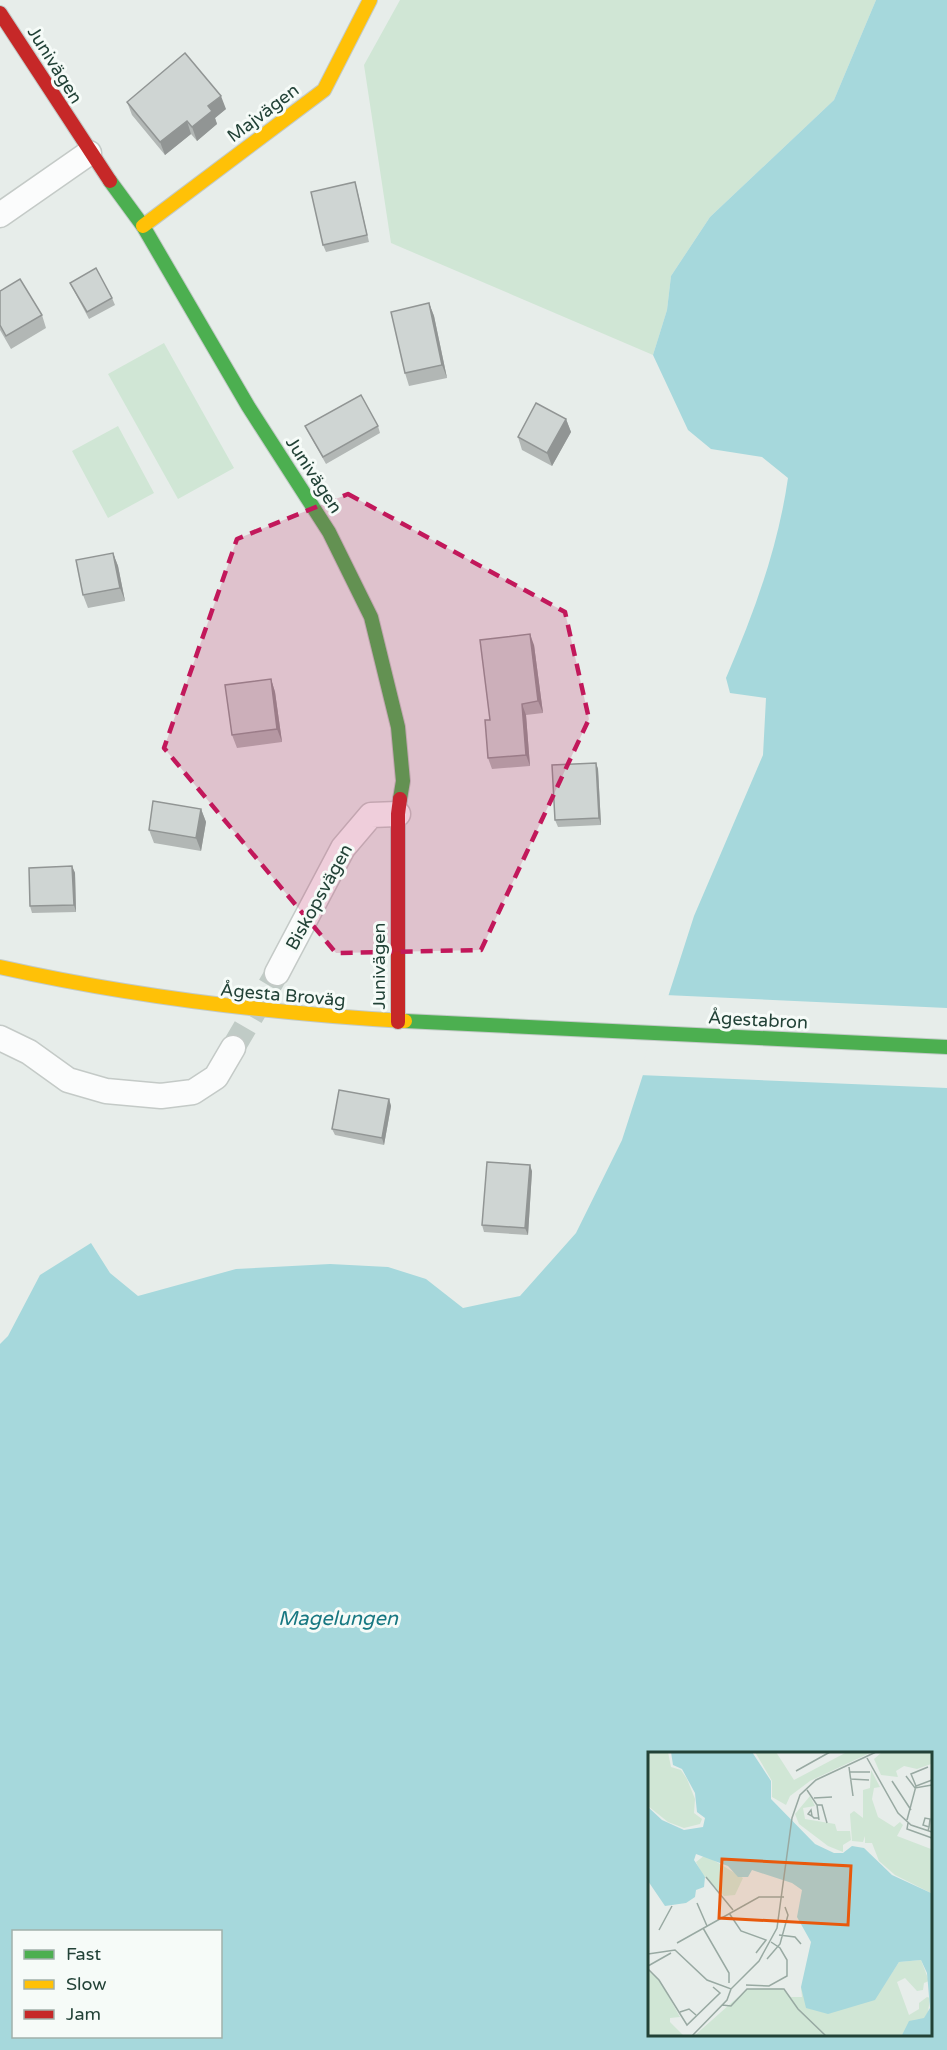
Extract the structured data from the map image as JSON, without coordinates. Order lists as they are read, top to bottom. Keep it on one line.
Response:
{"streets":{"street":["Junivägen","Majvägen","Biskopsvägen","Ågesta Broväg","Ågestabron"]},"crossings":[["Junivägen","Majvägen"],["Junivägen","Biskopsvägen"],["Junivägen","Ågesta Broväg"],["Ågesta Broväg","Ågestabron"]],"water":["Magelungen"],"legend":["Fast","Slow","Jam"]}
